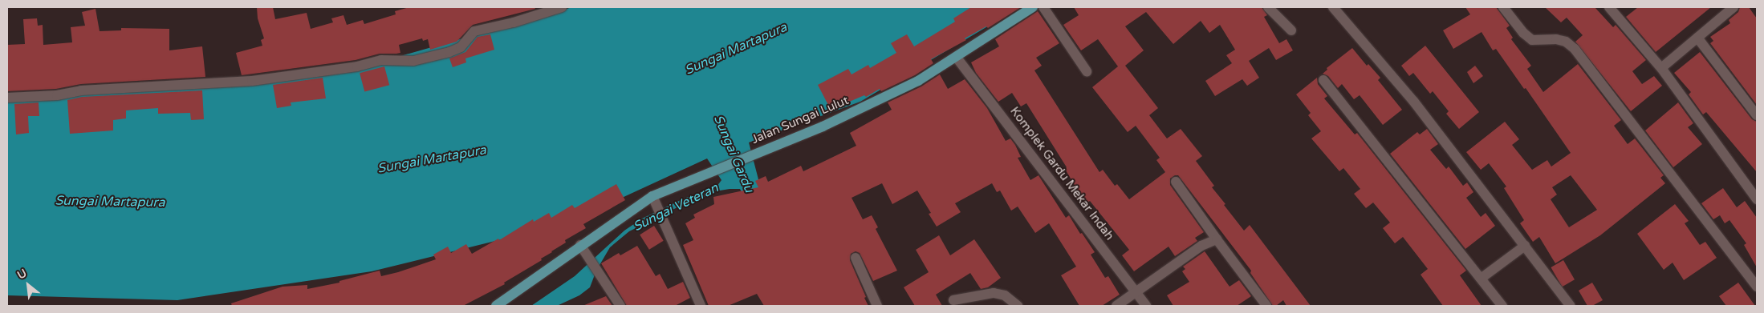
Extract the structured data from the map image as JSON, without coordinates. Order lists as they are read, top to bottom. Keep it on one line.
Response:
{"streets":{"main road":["Jalan Sungai Lulut"],"street":["Komplek Gardu Mekar Indah"]},"crossings":[["Jalan Sungai Lulut","Komplek Gardu Mekar Indah"]],"water":["Sungai Martapura","Sungai Gardu","Sungai Veteran"],"north":"top left"}
